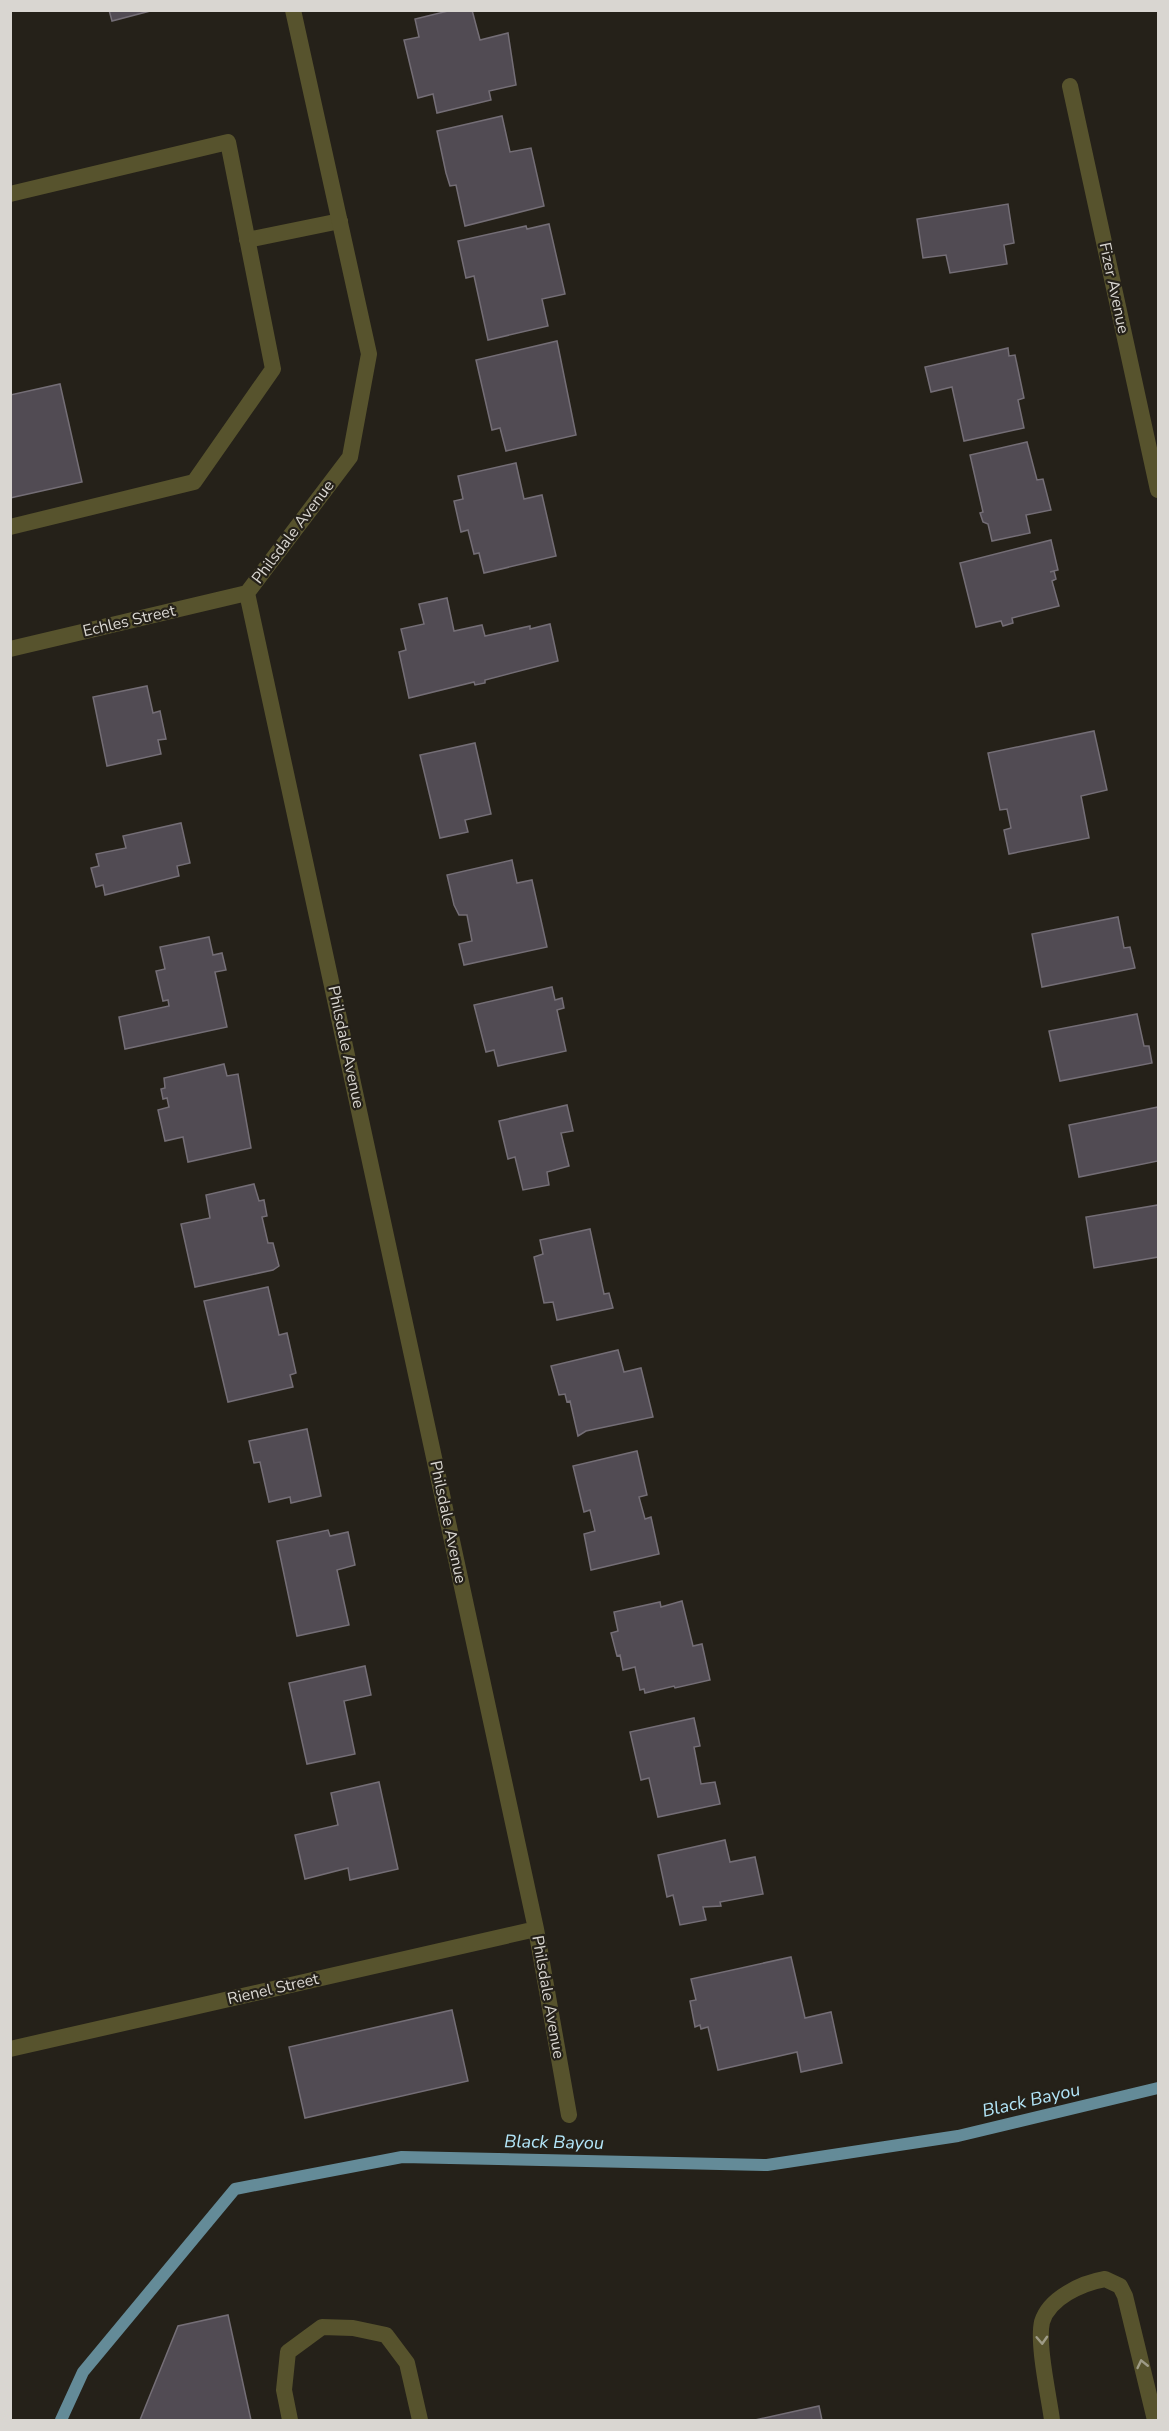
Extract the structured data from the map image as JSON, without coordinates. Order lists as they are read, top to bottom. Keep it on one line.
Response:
{"streets":{"street":["Fizer Avenue","Philsdale Avenue","Echles Street","Rienel Street"]},"crossings":[["Philsdale Avenue","Echles Street"],["Philsdale Avenue","Rienel Street"]],"water":["Black Bayou"]}
